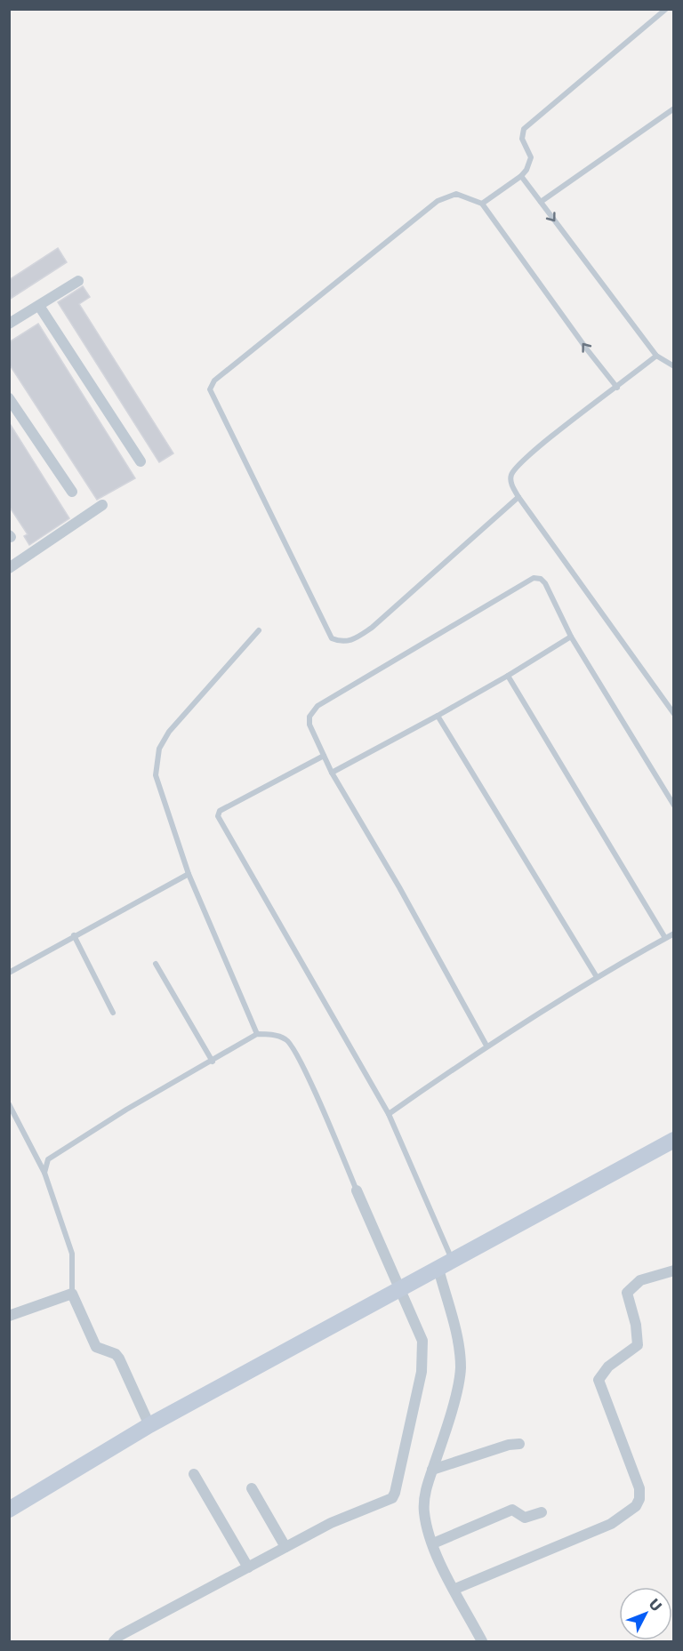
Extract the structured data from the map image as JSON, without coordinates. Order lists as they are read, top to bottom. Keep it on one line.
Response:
{"north":"top right"}
